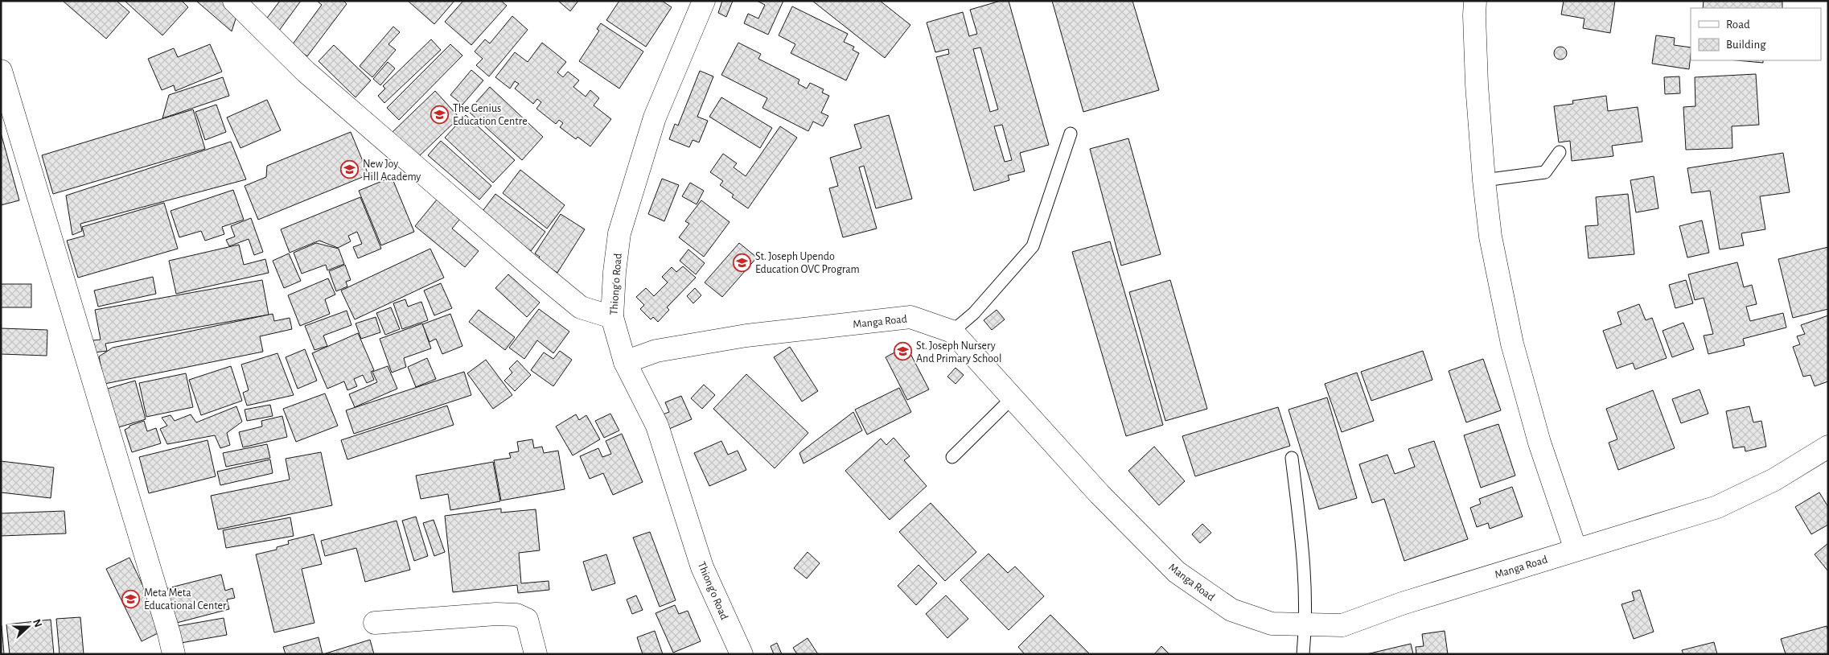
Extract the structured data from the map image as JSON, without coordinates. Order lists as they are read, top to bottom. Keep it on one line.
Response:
{"streets":{"street":["Thiong'o Road","Manga Road"]},"crossings":[["Thiong'o Road","Manga Road"]],"places":{"school or university":["The Genius Education Centre","New Joy Hill Academy","St. Joseph Upendo Education OVC Program","St. Joseph Nursery And Primary School","Meta Meta Educational Center"]},"legend":["Road","Building"],"north":"right"}
